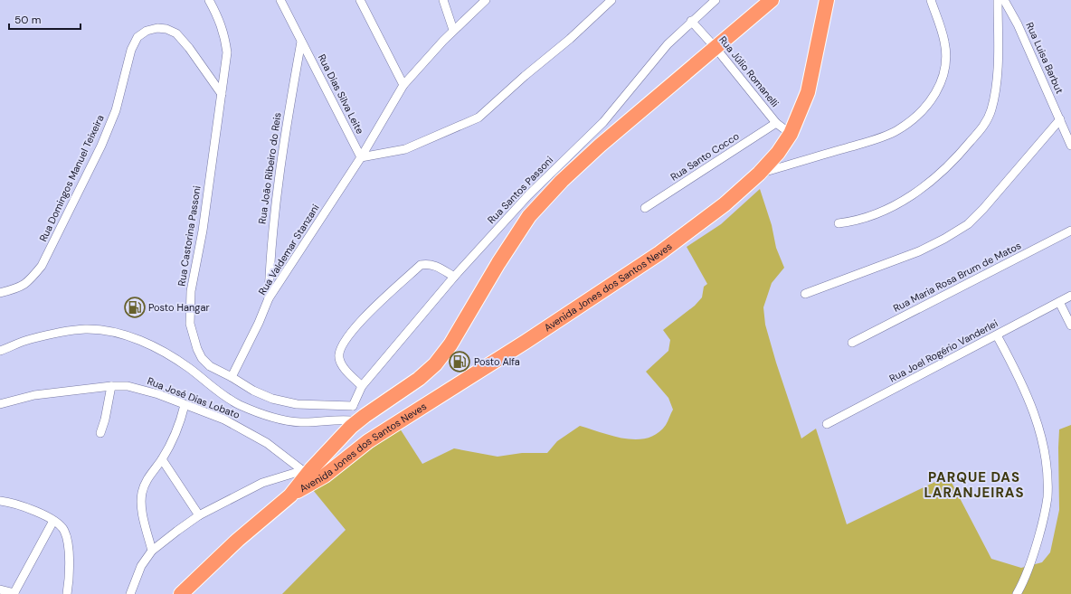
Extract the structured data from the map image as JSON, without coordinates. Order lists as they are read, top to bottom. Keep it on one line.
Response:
{"streets":{"highway":["Avenida Jones dos Santos Neves"],"street":["Rua Luisa Barbut","Rua Júlio Romanelli","Rua Dias Silva Leite","Rua Santo Cocco","Rua João Ribeiro do Reis","Rua Domingos Manuel Teixeira","Rua Santos Passoni","Rua Castorina Passoni","Rua Valdemar Stanzani","Rua Maria Rosa Brum de Matos","Rua Joel Rogério Vanderlei","Rua José Dias Lobato"]},"crossings":[["Rua Júlio Romanelli","Rua Santo Cocco"],["Rua Júlio Romanelli","Rua Santos Passoni"],["Rua Júlio Romanelli","Avenida Jones dos Santos Neves"],["Rua Dias Silva Leite","Rua João Ribeiro do Reis"],["Rua Dias Silva Leite","Rua Valdemar Stanzani"],["Rua João Ribeiro do Reis","Rua Valdemar Stanzani"],["Rua Domingos Manuel Teixeira","Rua Castorina Passoni"],["Rua Santos Passoni","Rua Castorina Passoni"],["Rua Castorina Passoni","Rua Valdemar Stanzani"]],"districts":["PARQUE DAS LARANJEIRAS"],"places":{"fuel station":["Posto Hangar","Posto Alfa"]},"scale_bar":"50 m"}
